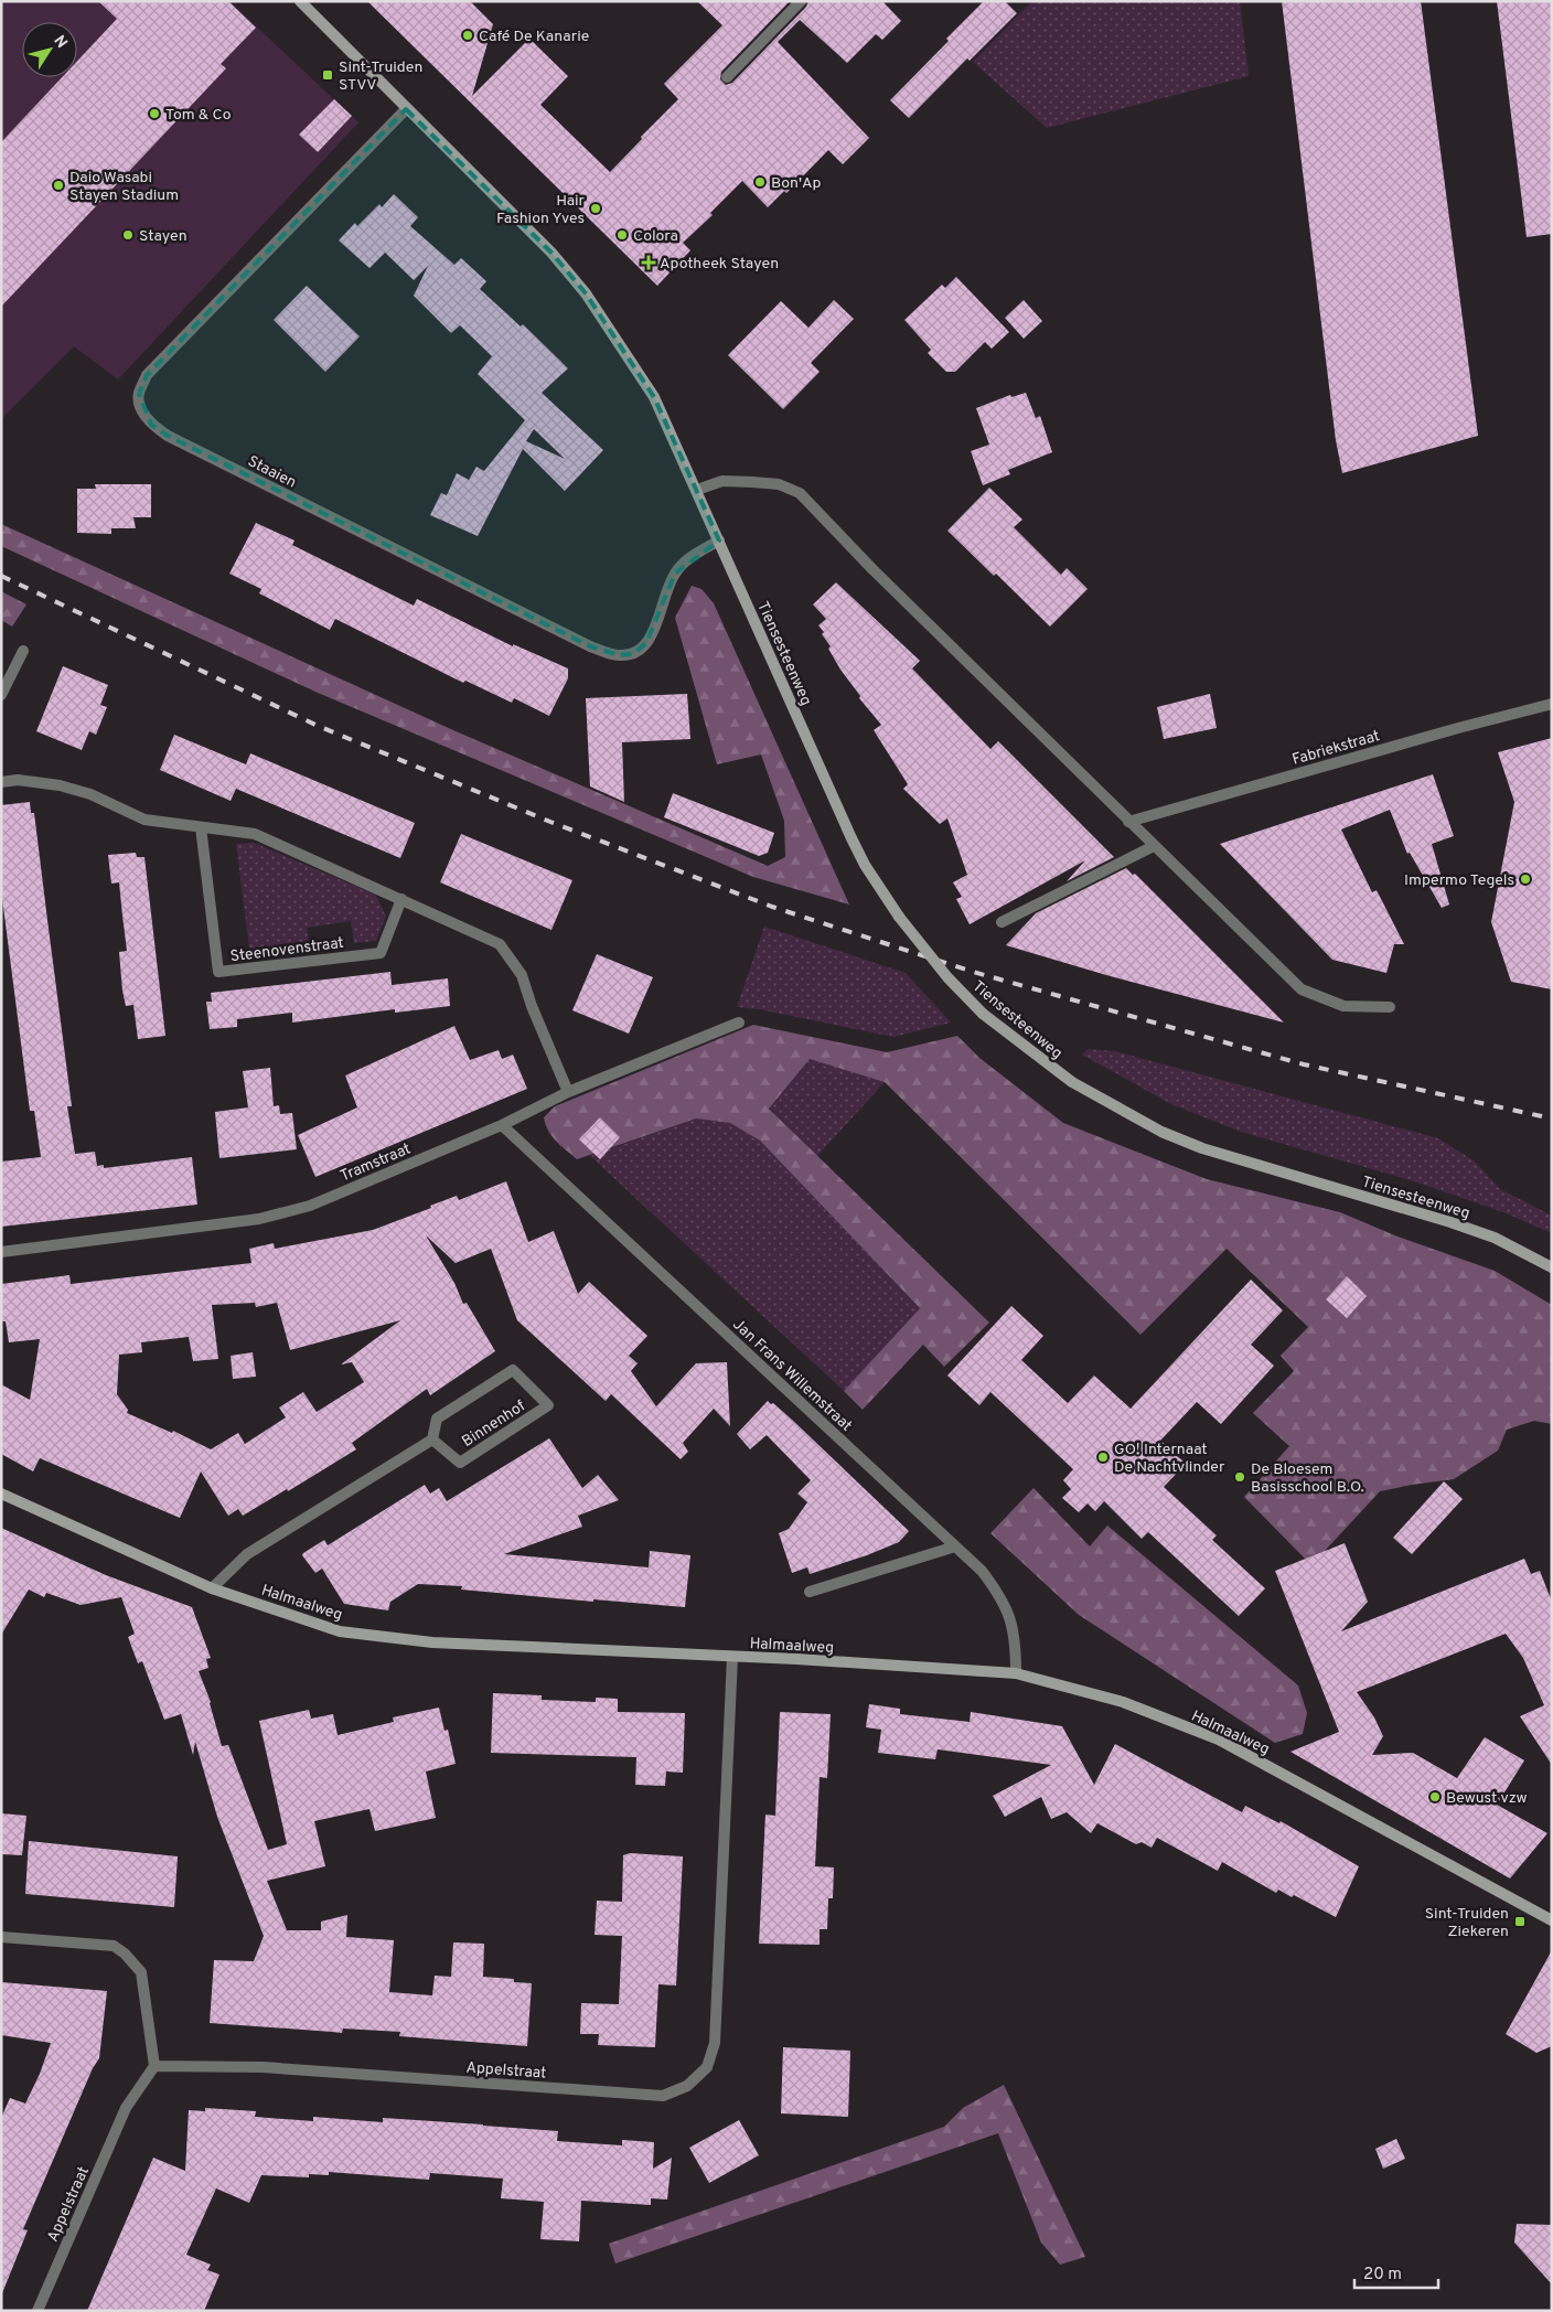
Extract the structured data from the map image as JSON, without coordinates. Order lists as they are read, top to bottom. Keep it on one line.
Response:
{"streets":{"main road":["Tiensesteenweg","Halmaalweg"],"street":["Staaien","Fabriekstraat","Steenovenstraat","Tramstraat","Jan Frans Willemstraat","Binnenhof","Appelstraat"]},"crossings":[["Staaien","Tiensesteenweg"],["Tramstraat","Jan Frans Willemstraat"],["Jan Frans Willemstraat","Halmaalweg"],["Halmaalweg","Appelstraat"]],"places":{"other":["Café De Kanarie","Tom & Co","Bon'Ap","Daio Wasabi Stayen Stadium","Hair Fashion Yves","Stayen","Colora","Impermo Tegels","GO! Internaat De Nachtvlinder","De Bloesem Basisschool B.O.","Bewust vzw"],"transit":["Sint-Truiden STVV","Sint-Truiden Ziekeren"],"health":["Apotheek Stayen"]},"scale_bar":"20 m","north":"top right"}
